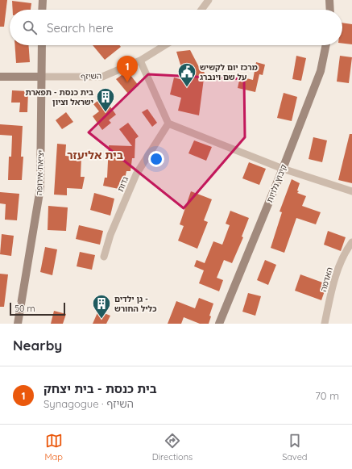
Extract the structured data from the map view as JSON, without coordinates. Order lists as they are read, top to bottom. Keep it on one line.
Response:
{"streets":{"street":["השיזף","יציאת אירופה","קיבוץ גלויות","גדות","האדמה"]},"crossings":[["השיזף","יציאת אירופה"]],"districts":["בית אליעזר"],"places":{"public building":["מרכז יום לקשיש על שם וינברג"],"building":["בית כנסת - תפארת ישראל וציון","גן ילדים - כליל החורש"]},"scale_bar":"50 m","page":{"search":"Search here","pins":"1","scale":"50 m","heading":"Nearby","list":[{"mark":"1","name":"בית כנסת - בית יצחק","note":"Synagogue · השיזף","value":"70 m"}],"nav":["Map","Directions","Saved"]}}
